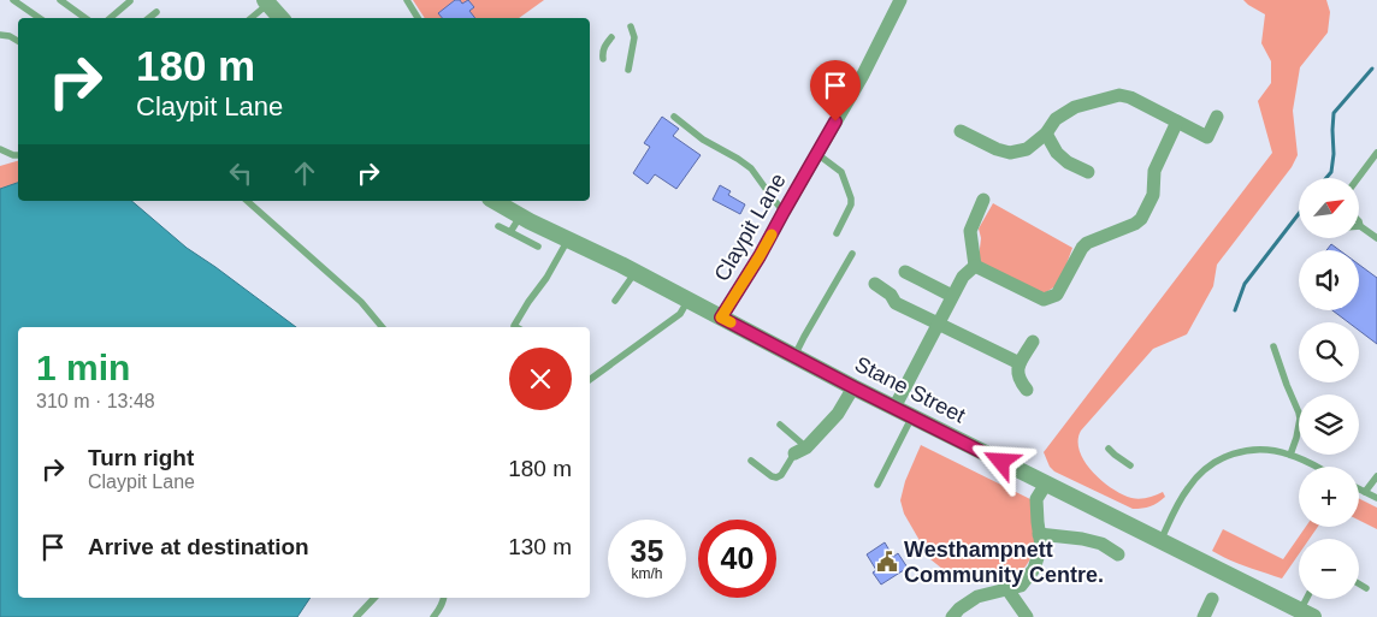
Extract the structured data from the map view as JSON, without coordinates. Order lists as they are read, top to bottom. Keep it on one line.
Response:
{"streets":{"street":["Claypit Lane","Stane Street"]},"crossings":[["Claypit Lane","Stane Street"]],"places":{"public building":["Westhampnett Community Centre."]},"north":"top right","page":{"turn":["180 m","Claypit Lane"],"map_buttons":["+","−"],"heading":["1 min","310 m · 13:48"],"list":[{"name":"Turn right","note":"Claypit Lane","value":"180 m"},{"name":"Arrive at destination","value":"130 m"}],"speed":"35 km/h","limit":"40"}}
